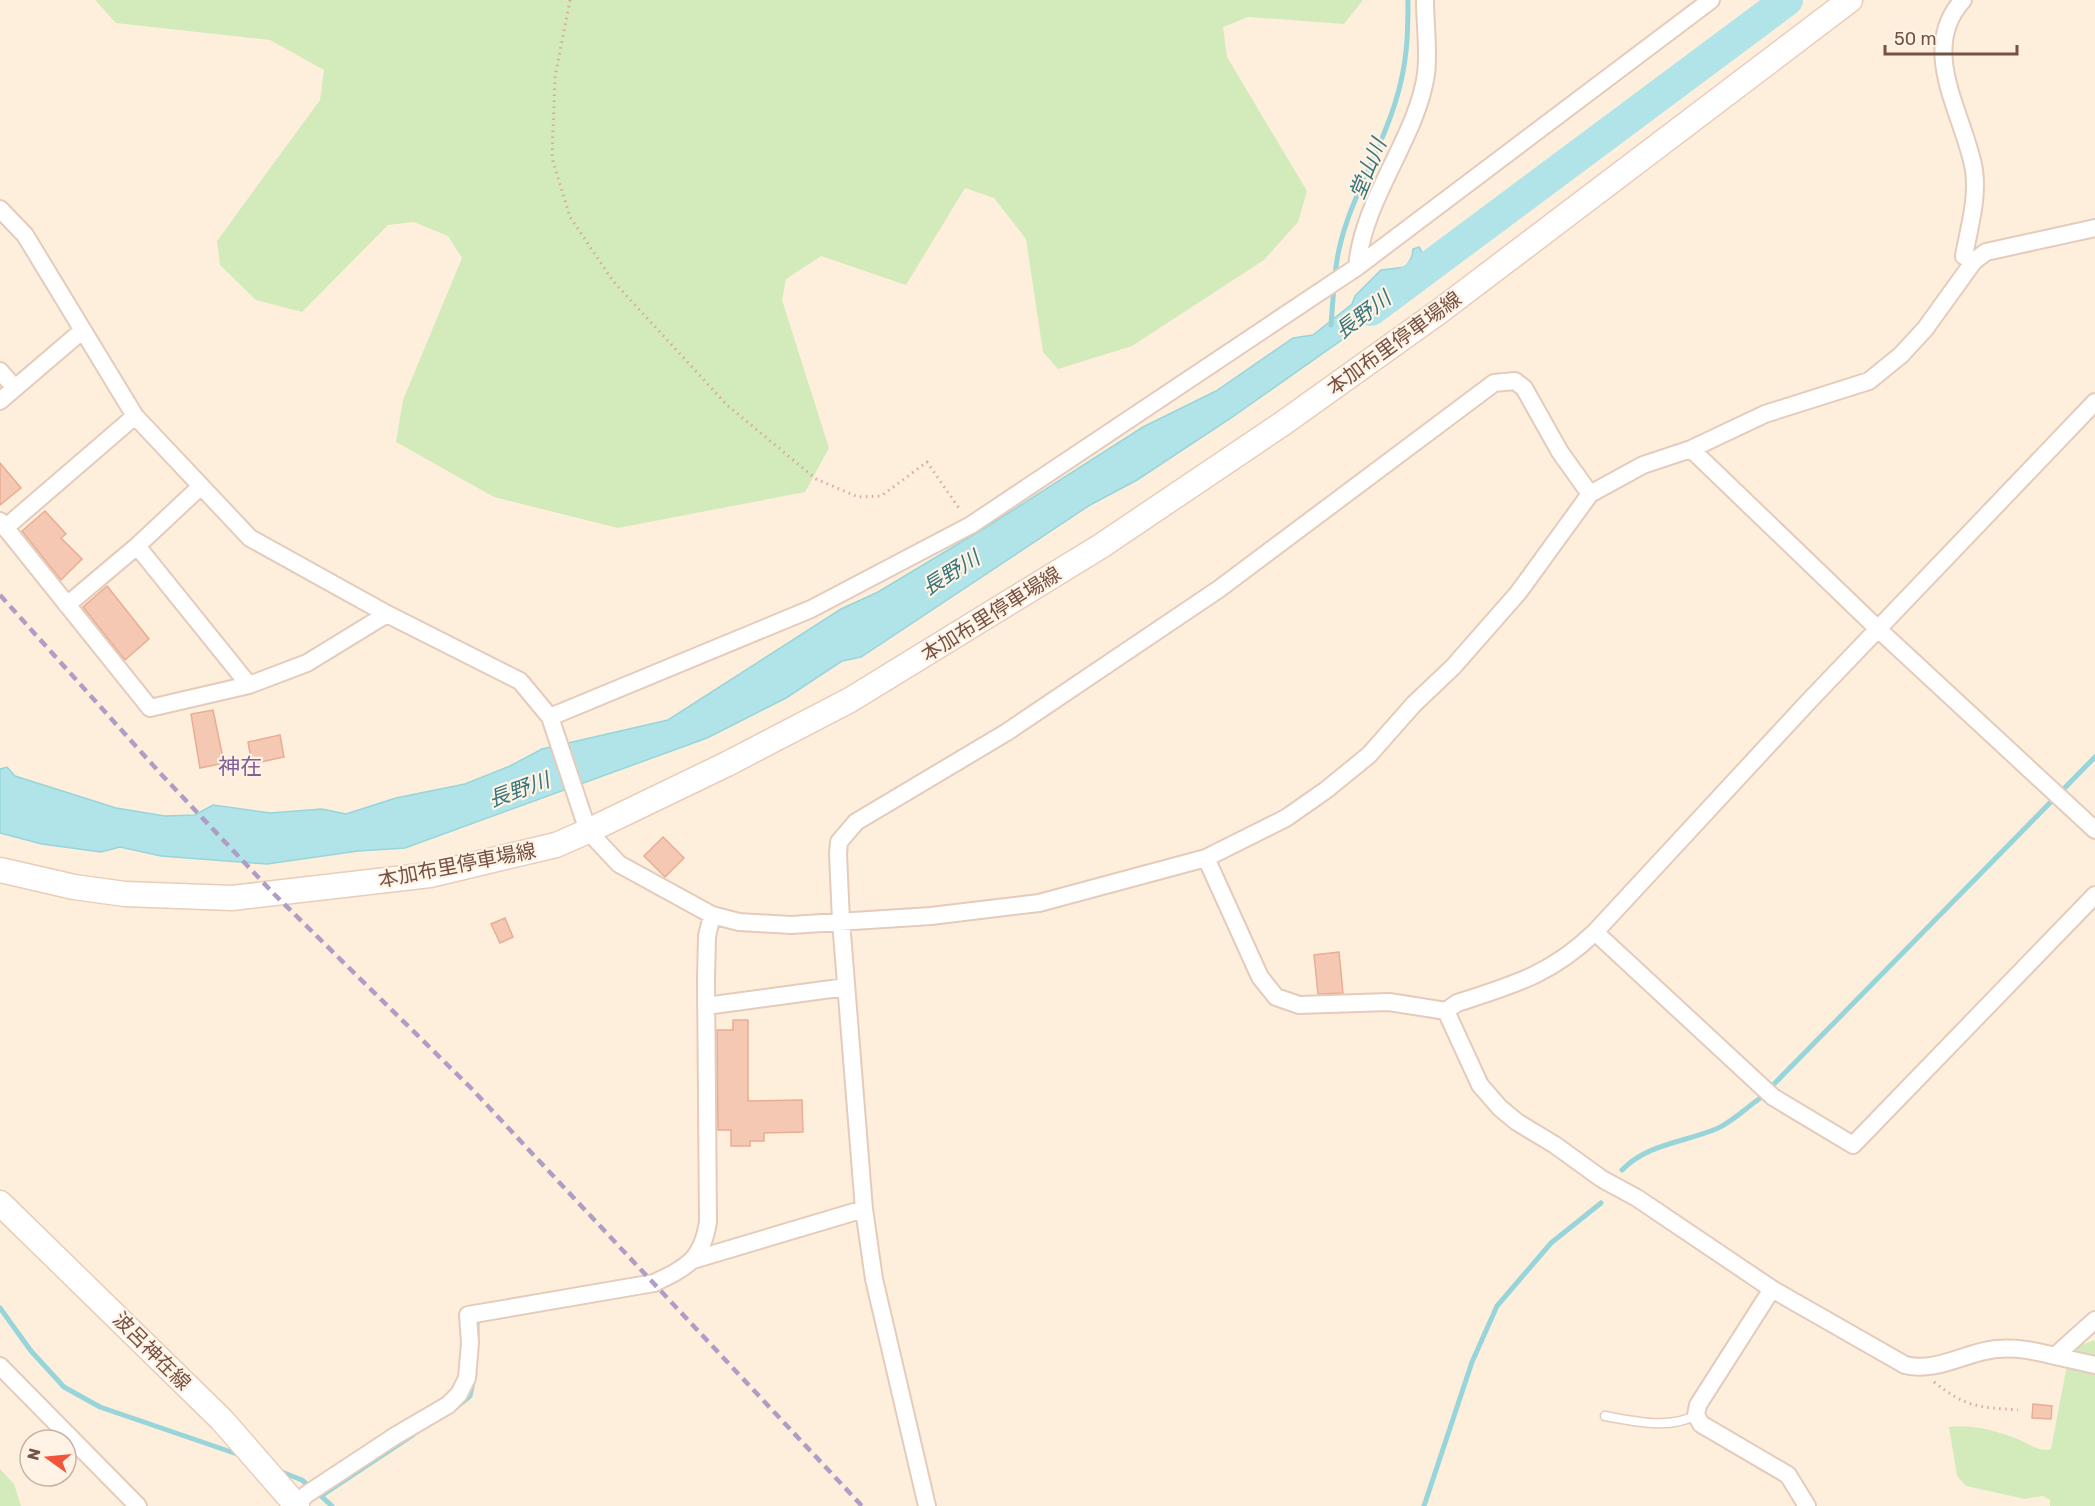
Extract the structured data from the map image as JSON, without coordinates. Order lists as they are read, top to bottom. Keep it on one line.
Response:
{"streets":{"main road":["本加布里停車場線","波呂神在線"]},"districts":["神在"],"water":["堂山川","長野川"],"scale_bar":"50 m","north":"left"}
